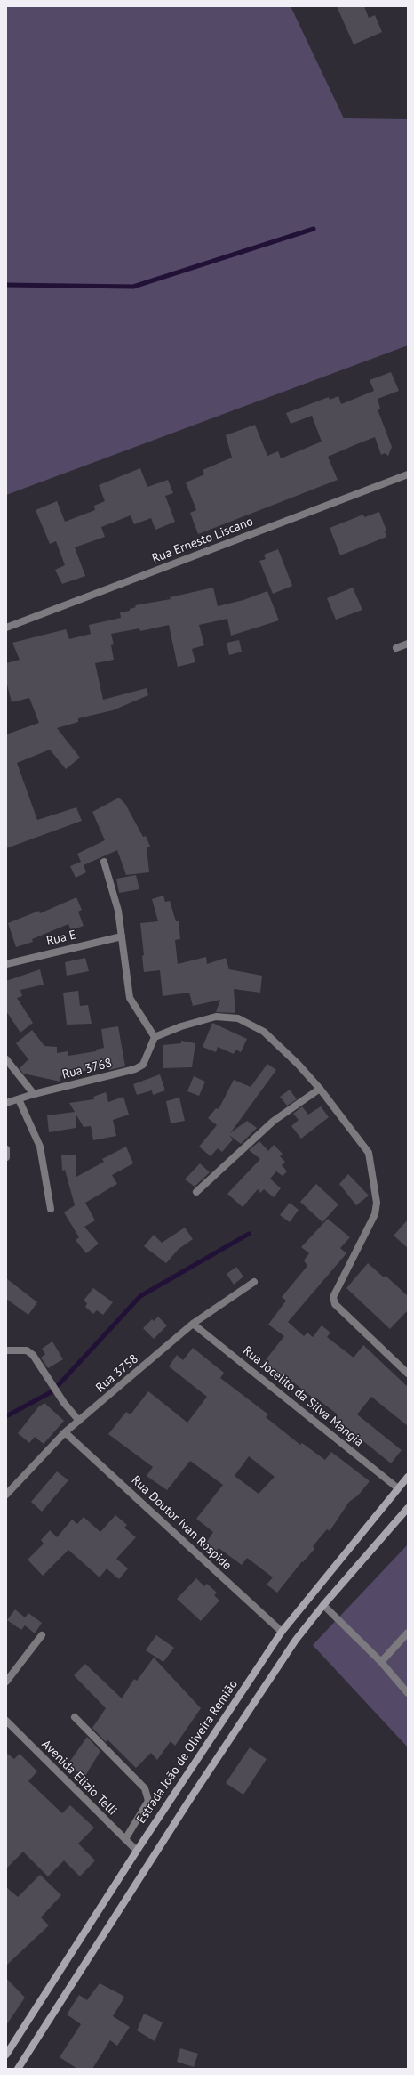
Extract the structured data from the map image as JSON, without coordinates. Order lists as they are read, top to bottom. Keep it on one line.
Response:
{"streets":{"main road":["Estrada João de Oliveira Remião"],"street":["Rua Ernesto Liscano","Rua E","Rua 3768","Rua 3758","Rua Jocelito da Silva Mangia","Rua Doutor Ivan Rospide","Avenida Elizio Telli"]},"crossings":[["Rua 3758","Rua Jocelito da Silva Mangia"],["Rua 3758","Rua Doutor Ivan Rospide"],["Rua Jocelito da Silva Mangia","Estrada João de Oliveira Remião"],["Rua Doutor Ivan Rospide","Estrada João de Oliveira Remião"],["Estrada João de Oliveira Remião","Avenida Elizio Telli"]]}
